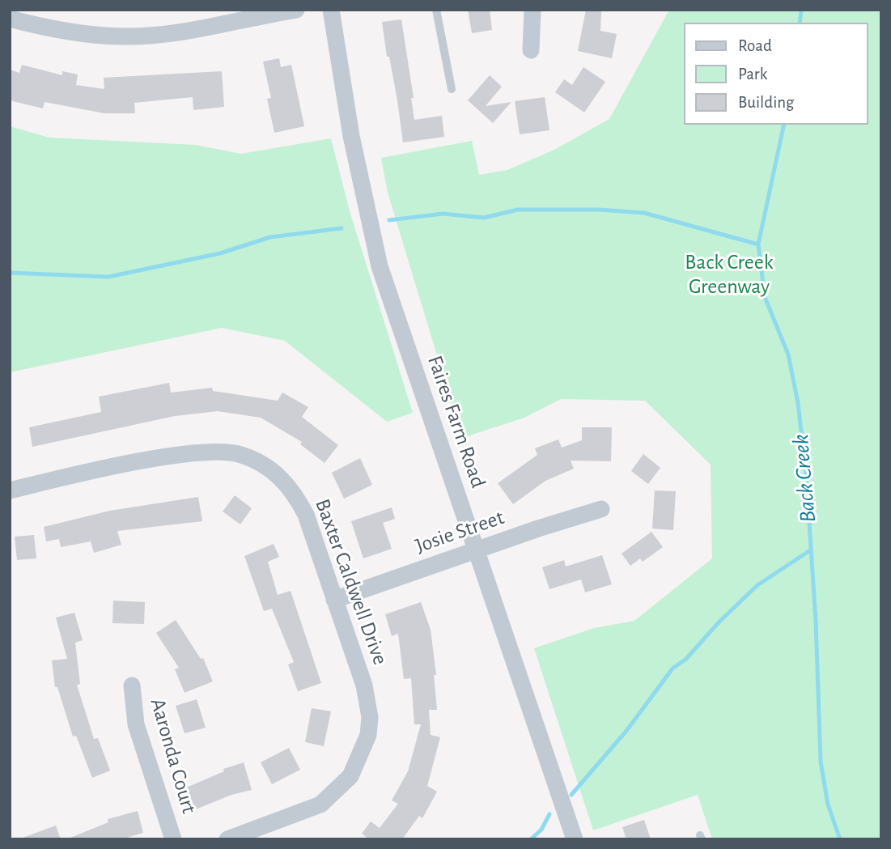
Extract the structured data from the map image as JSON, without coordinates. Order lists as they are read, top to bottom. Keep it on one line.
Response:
{"streets":{"street":["Faires Farm Road","Josie Street","Baxter Caldwell Drive","Aaronda Court"]},"crossings":[["Faires Farm Road","Josie Street"],["Josie Street","Baxter Caldwell Drive"]],"water":["Back Creek"],"parks":["Back Creek Greenway"],"legend":["Road","Park","Building"]}
